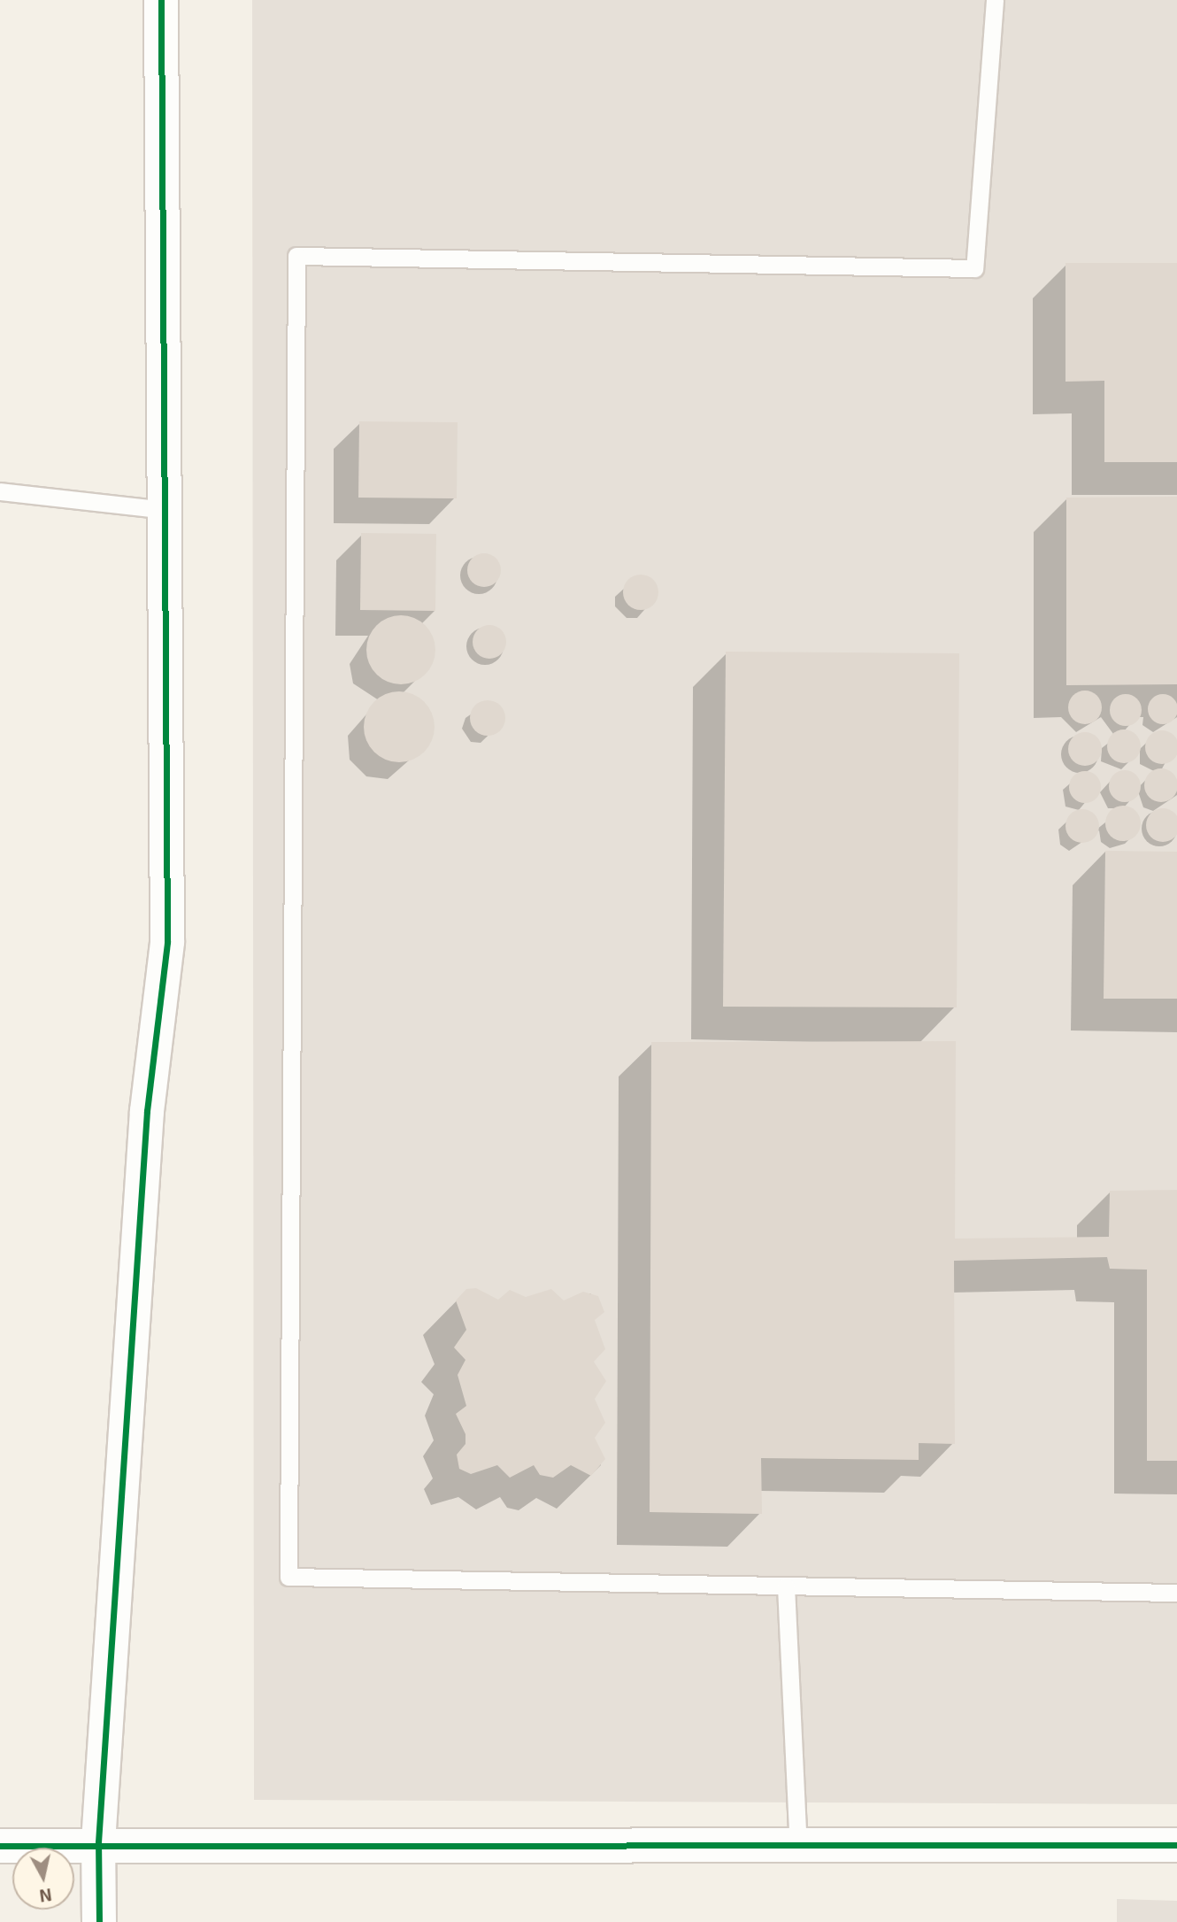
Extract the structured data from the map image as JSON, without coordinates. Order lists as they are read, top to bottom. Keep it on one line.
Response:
{"north":"bottom"}
